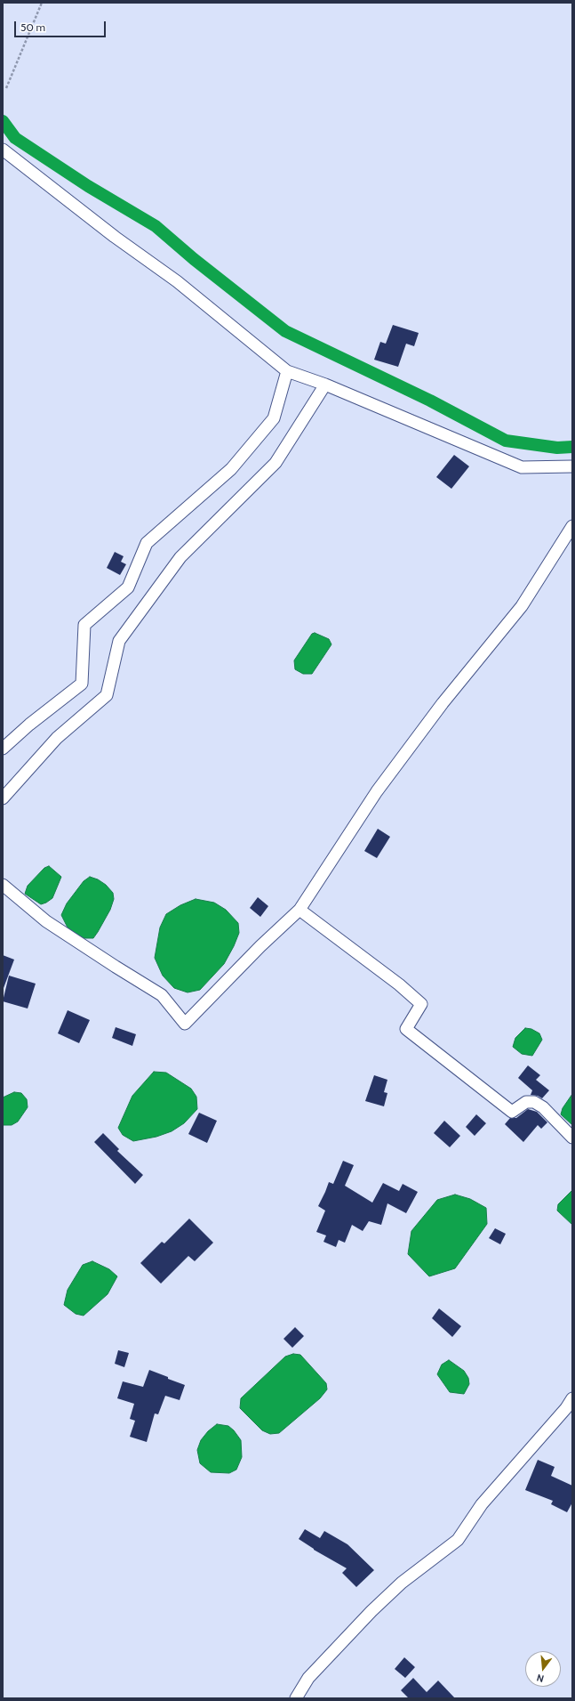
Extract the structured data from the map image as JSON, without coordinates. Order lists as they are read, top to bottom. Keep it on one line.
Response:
{"scale_bar":"50 m","north":"bottom"}
